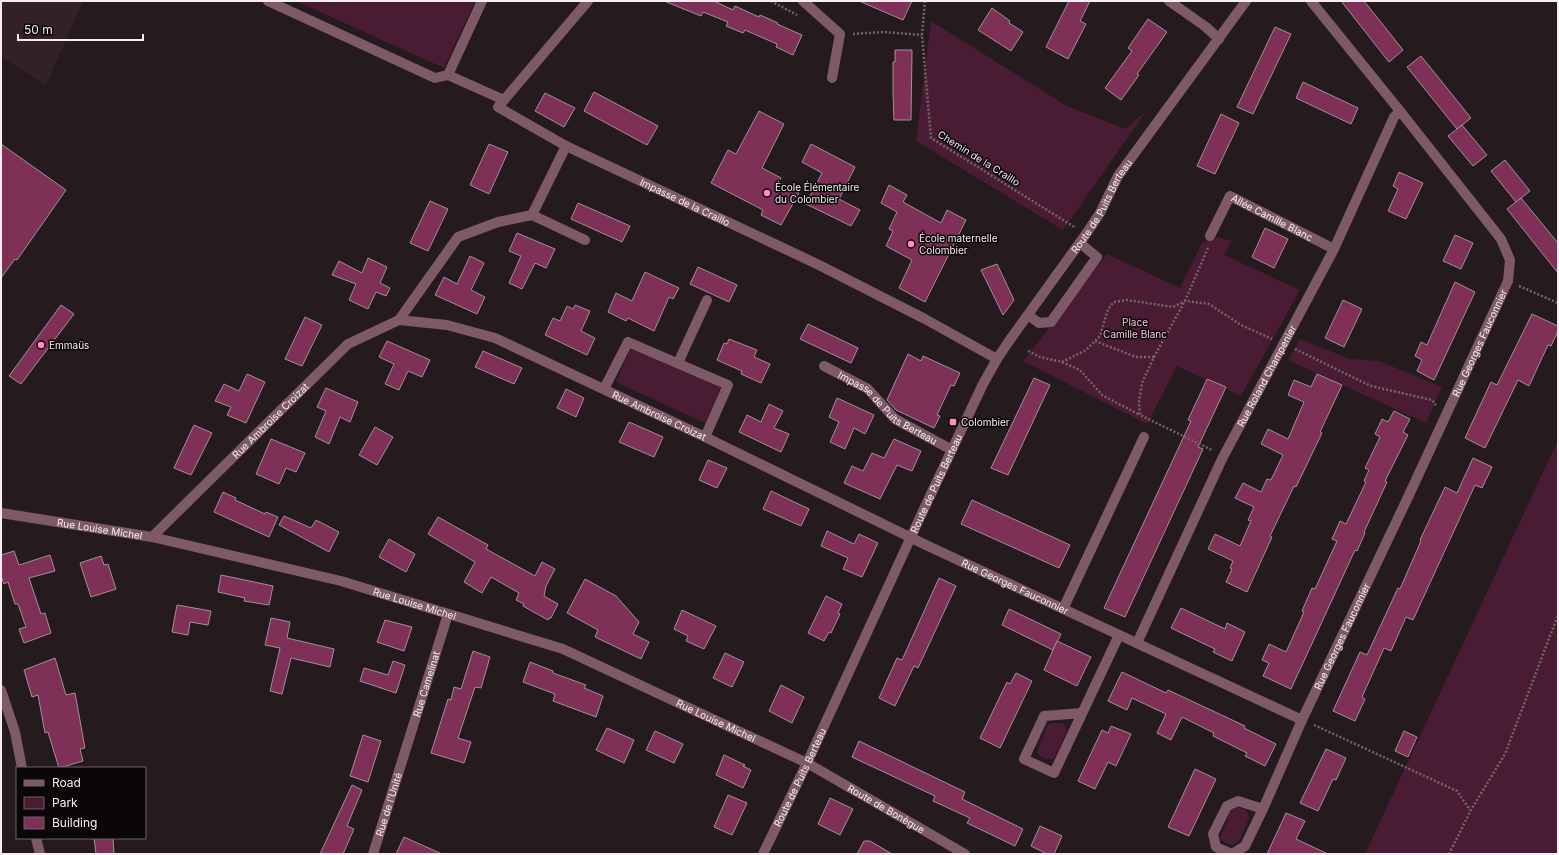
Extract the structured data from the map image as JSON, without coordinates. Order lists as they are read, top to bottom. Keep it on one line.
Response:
{"streets":{"street":["Impasse de la Craillo","Route de Puits Berteau","Allée Camille Blanc","Rue Georges Fauconnier","Rue Roland Champenier","Impasse de Puits Berteau","Rue Ambroise Croizat","Rue Louise Michel","Rue Camelinat","Rue de l'Unité","Route de Bonègue"],"path":["Chemin de la Craillo"]},"crossings":[["Chemin de la Craillo","Route de Puits Berteau"],["Impasse de la Craillo","Route de Puits Berteau"],["Route de Puits Berteau","Rue Georges Fauconnier"],["Route de Puits Berteau","Impasse de Puits Berteau"],["Route de Puits Berteau","Rue Ambroise Croizat"],["Route de Puits Berteau","Rue Louise Michel"],["Route de Puits Berteau","Route de Bonègue"],["Allée Camille Blanc","Rue Roland Champenier"],["Rue Georges Fauconnier","Rue Roland Champenier"],["Rue Georges Fauconnier","Rue Ambroise Croizat"],["Rue Ambroise Croizat","Rue Louise Michel"],["Rue Louise Michel","Rue Camelinat"],["Rue Louise Michel","Route de Bonègue"],["Rue Camelinat","Rue de l'Unité"]],"parks":["Place Camille Blanc"],"places":{"other":["École Élémentaire du Colombier","École maternelle Colombier","Emmaüs"],"transit":["Colombier"]},"legend":["Road","Park","Building"],"scale_bar":"50 m"}
